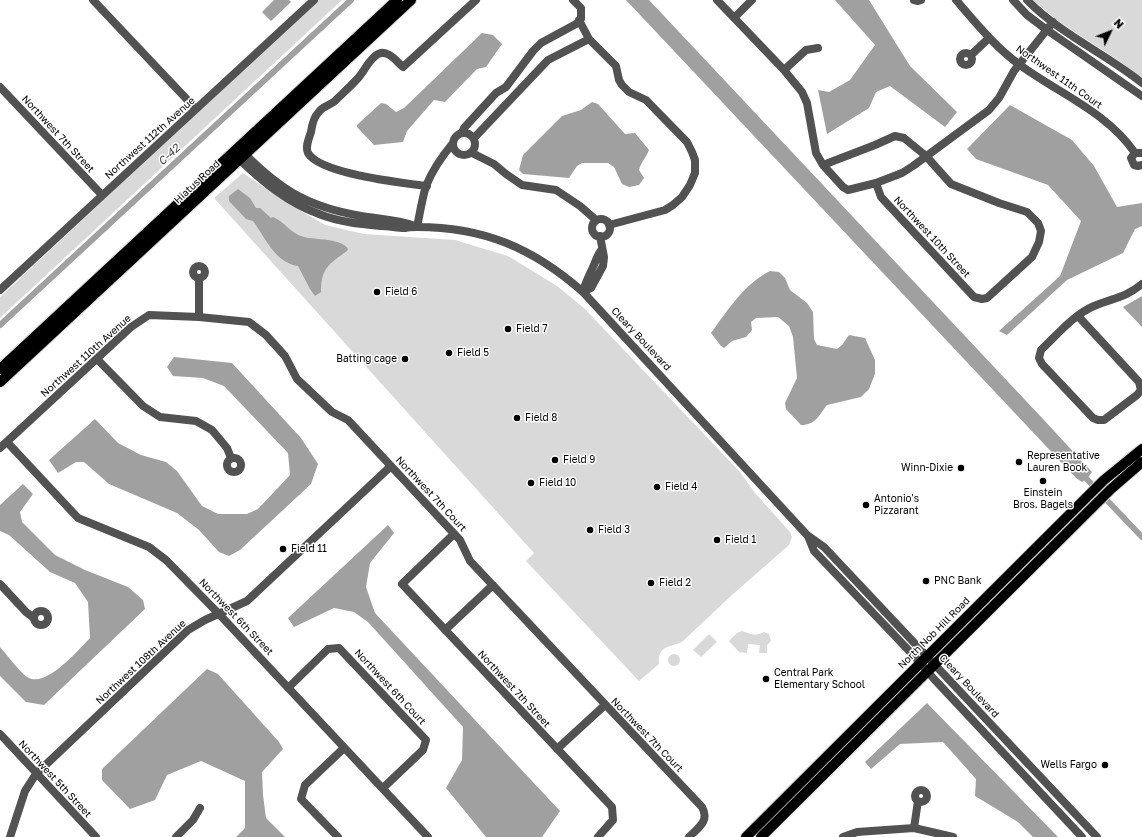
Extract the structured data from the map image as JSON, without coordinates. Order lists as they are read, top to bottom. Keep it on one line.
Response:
{"streets":{"main road":["Hiatus Road","North Nob Hill Road"],"street":["Northwest 11th Court","Northwest 7th Street","Northwest 112th Avenue","Northwest 10th Street","Cleary Boulevard","Northwest 110th Avenue","Northwest 7th Court","Northwest 6th Street","Northwest 108th Avenue","Northwest 6th Court","Northwest 5th Street"]},"crossings":[["Northwest 7th Street","Northwest 112th Avenue"],["Northwest 7th Street","Northwest 7th Court"],["Hiatus Road","Cleary Boulevard"],["Cleary Boulevard","North Nob Hill Road"],["Northwest 110th Avenue","Northwest 7th Court"],["Northwest 110th Avenue","Northwest 6th Street"],["Northwest 7th Court","Northwest 108th Avenue"],["Northwest 6th Street","Northwest 108th Avenue"],["Northwest 6th Street","Northwest 6th Court"],["Northwest 108th Avenue","Northwest 5th Street"]],"water":["C-42"],"places":["Field 6","Field 7","Field 5","Batting cage","Field 8","Field 9","Representative Lauren Book","Winn-Dixie","Einstein Bros. Bagels","Field 10","Field 4","Antonio's Pizzarant","Field 3","Field 1","Field 11","PNC Bank","Field 2","Central Park Elementary School","Wells Fargo"],"north":"top right"}
